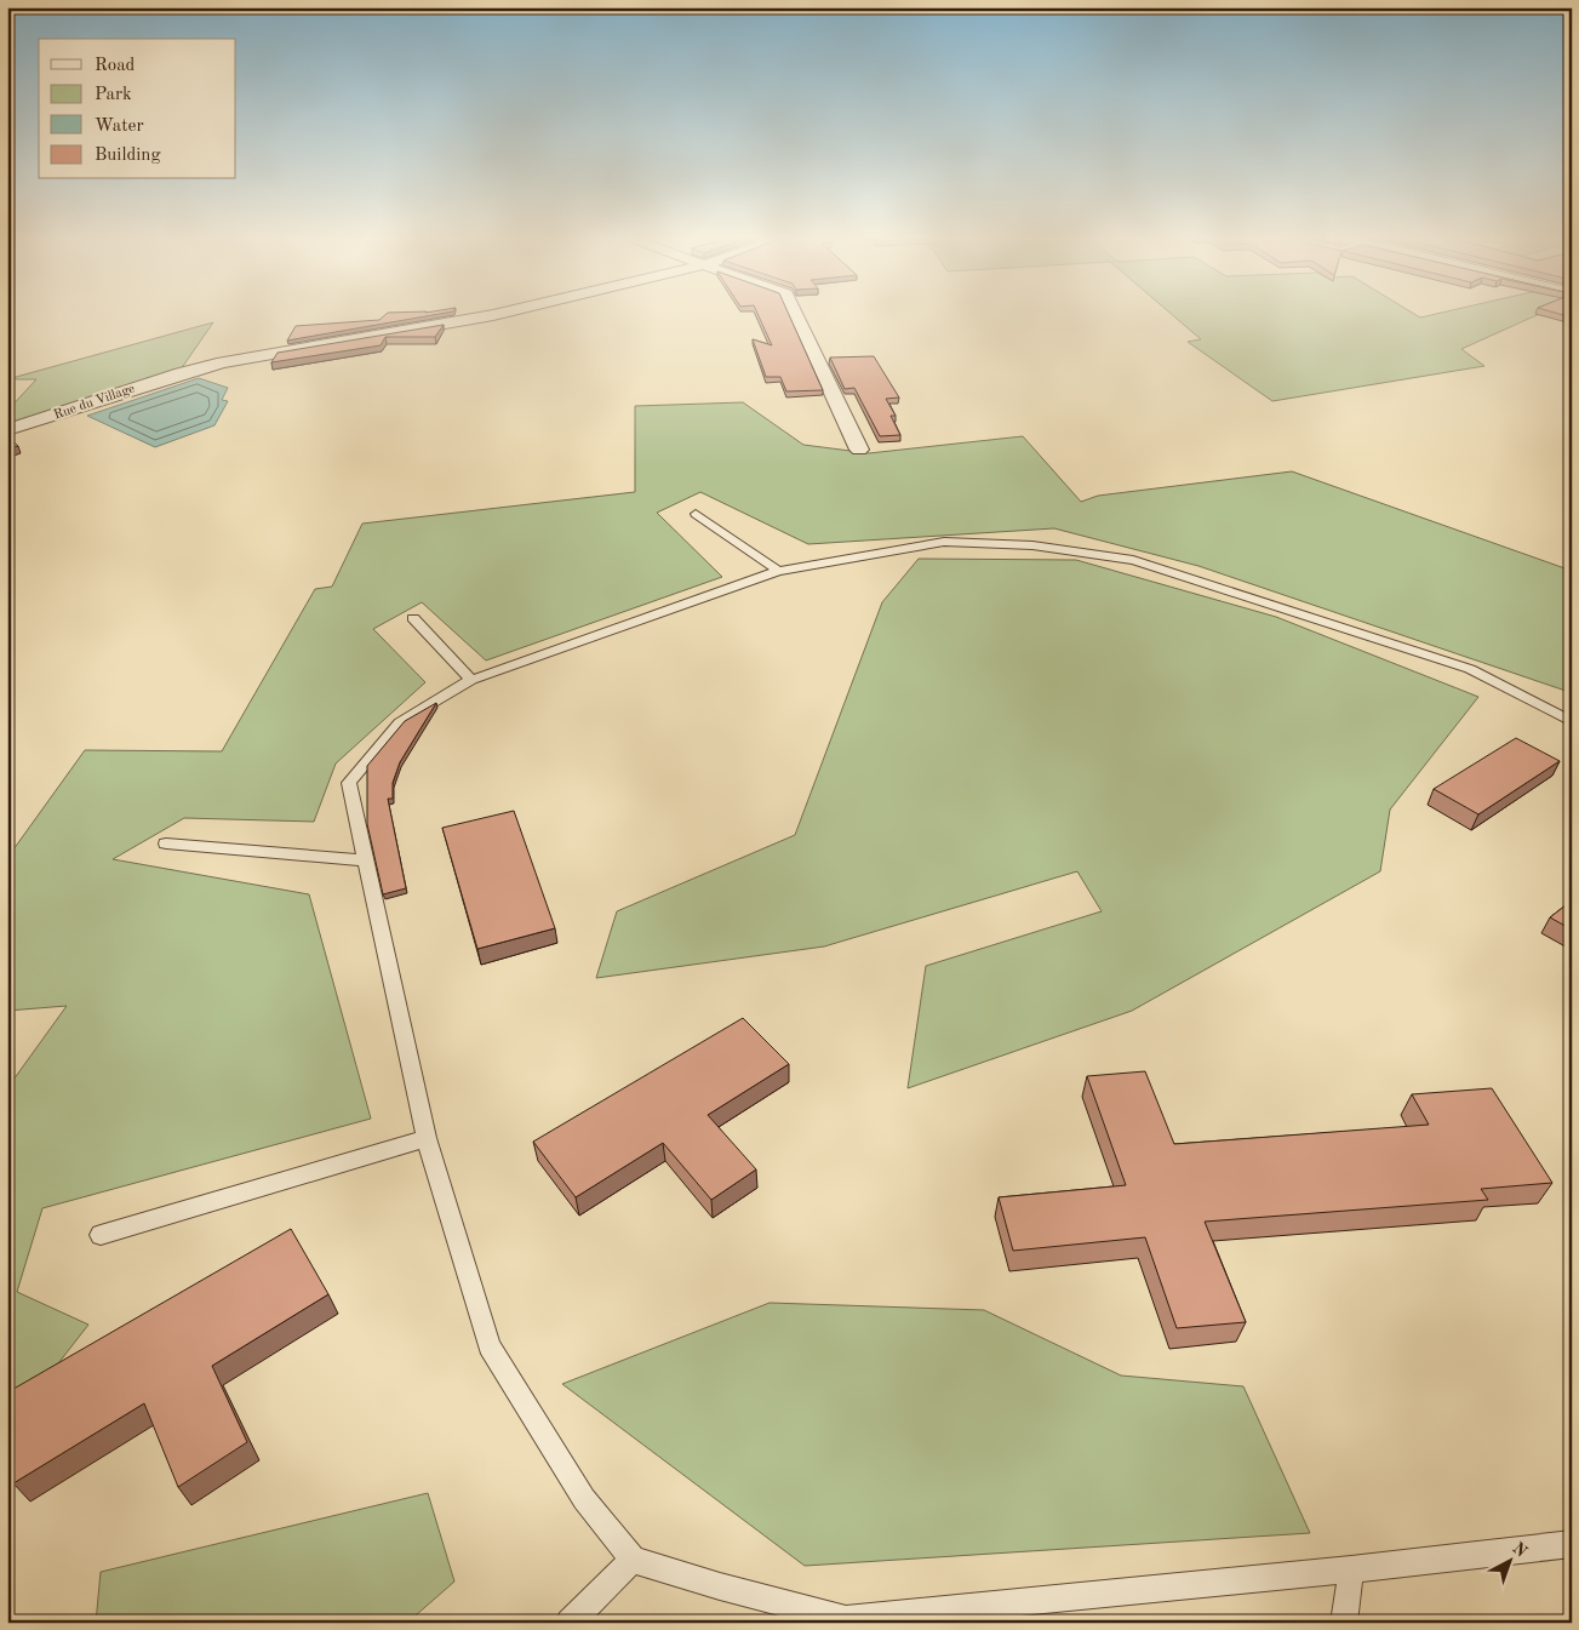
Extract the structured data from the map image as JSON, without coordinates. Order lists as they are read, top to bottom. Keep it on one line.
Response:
{"streets":{"street":["Rue du Village"]},"legend":["Road","Park","Water","Building"],"north":"top right"}
